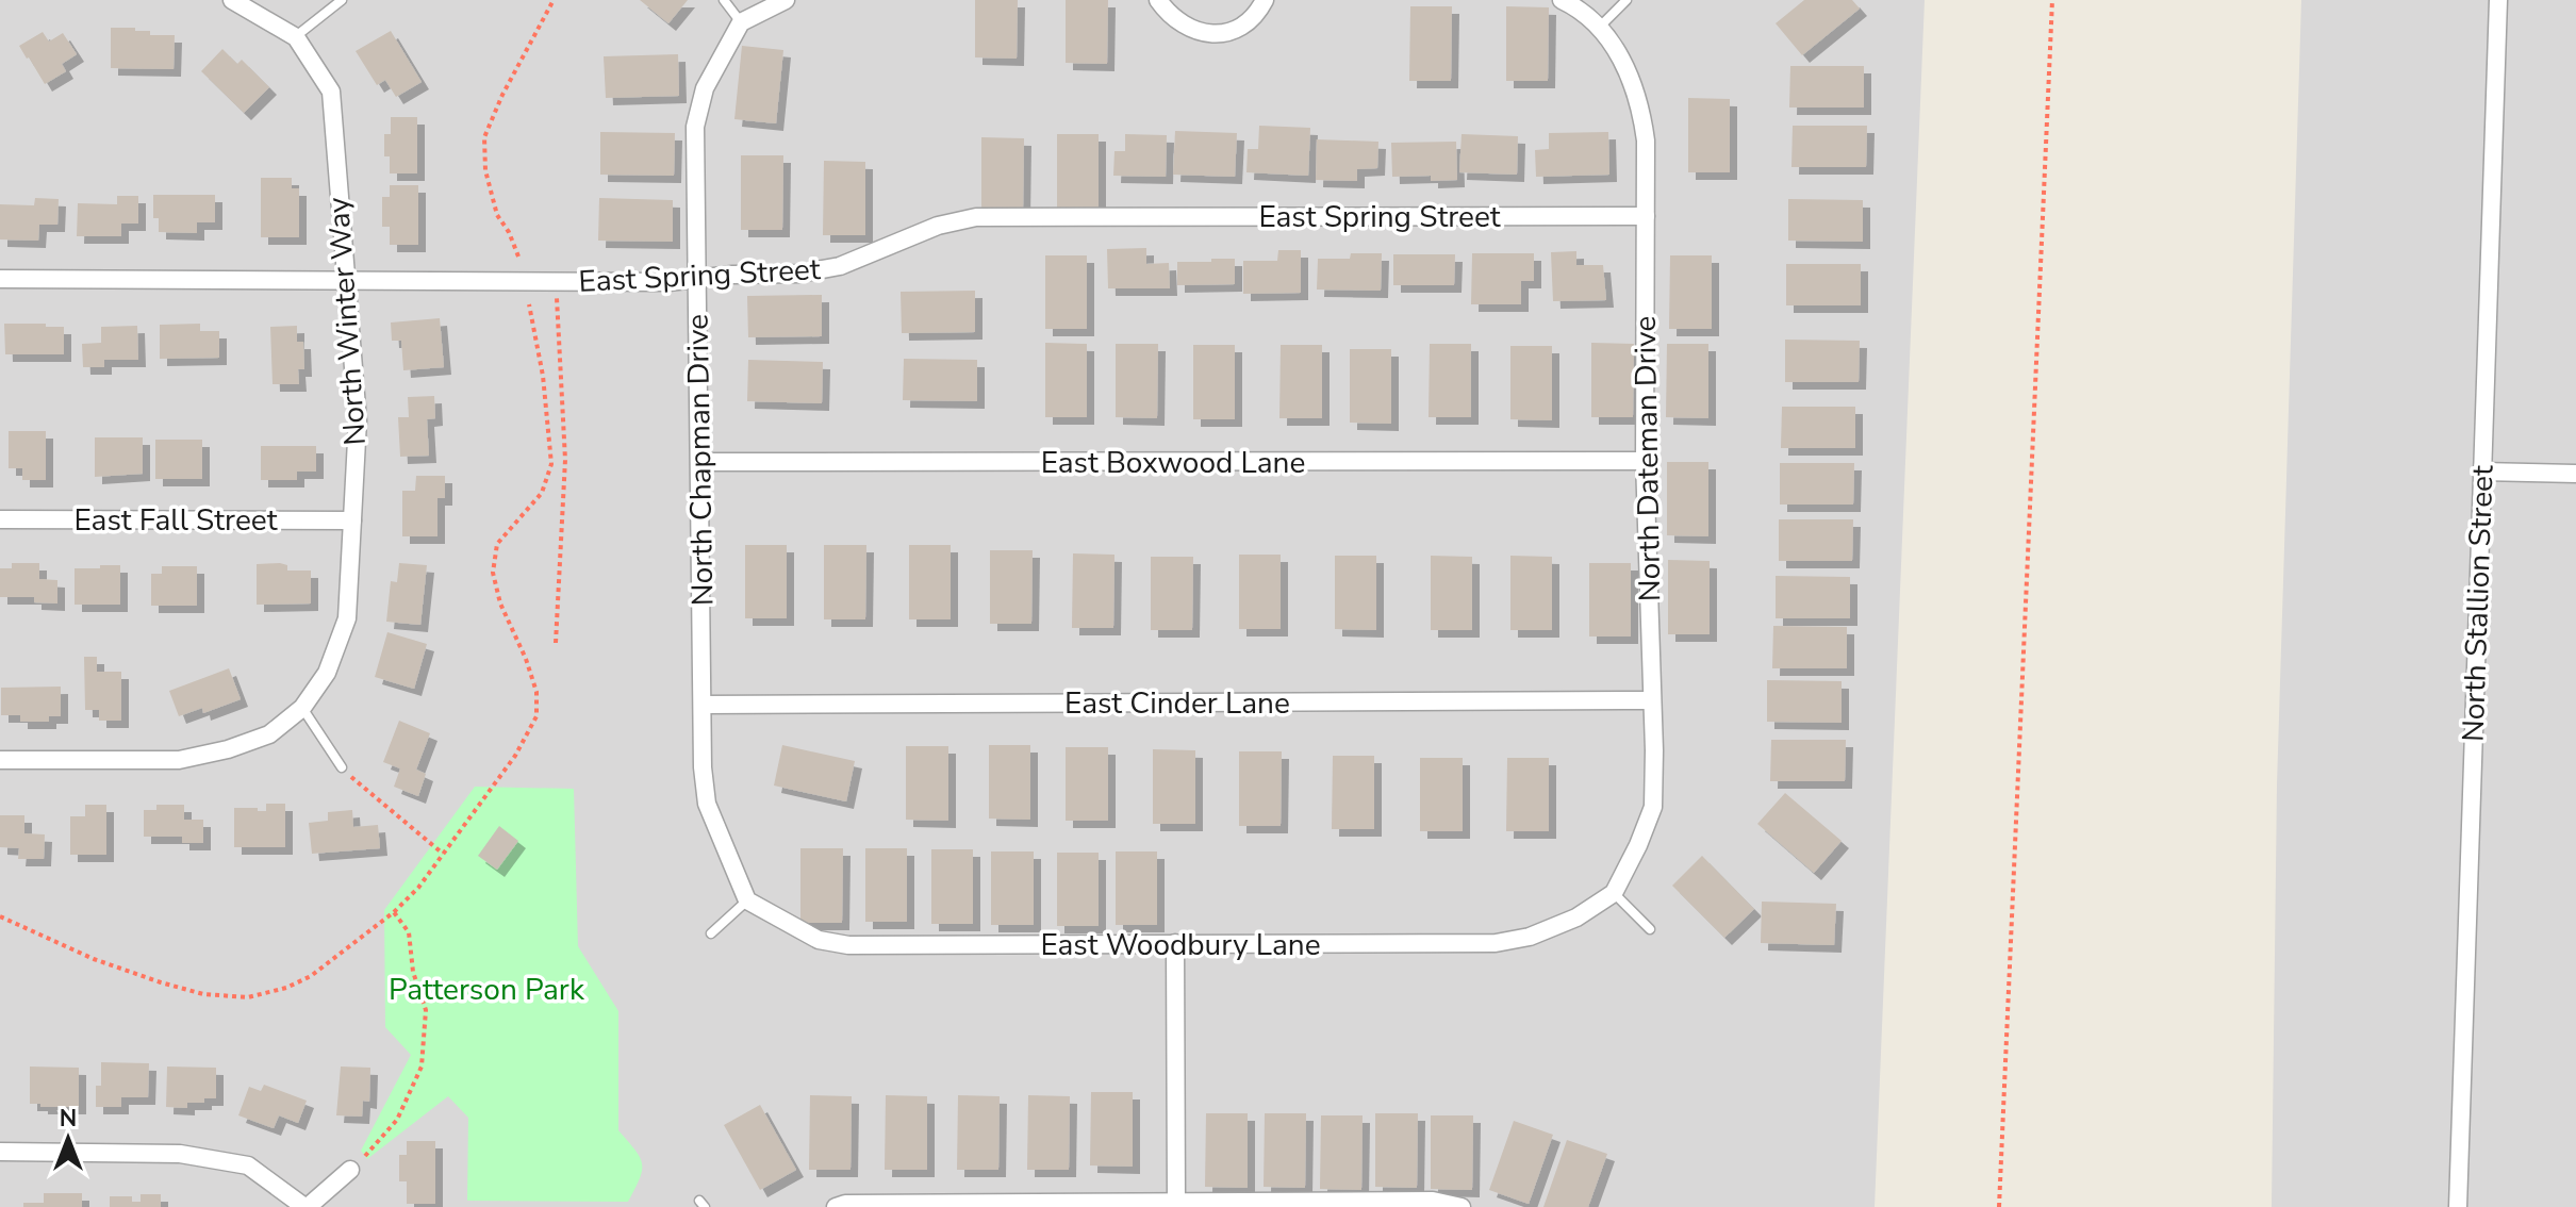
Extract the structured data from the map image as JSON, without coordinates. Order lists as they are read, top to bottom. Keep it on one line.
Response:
{"streets":{"street":["East Spring Street","North Winter Way","North Dateman Drive","North Chapman Drive","East Boxwood Lane","East Fall Street","North Stallion Street","East Cinder Lane","East Woodbury Lane"]},"crossings":[["East Spring Street","North Winter Way"],["East Spring Street","North Dateman Drive"],["East Spring Street","North Chapman Drive"],["North Winter Way","East Fall Street"],["North Dateman Drive","East Boxwood Lane"],["North Dateman Drive","East Cinder Lane"],["North Dateman Drive","East Woodbury Lane"],["North Chapman Drive","East Boxwood Lane"],["North Chapman Drive","East Cinder Lane"],["North Chapman Drive","East Woodbury Lane"]],"parks":["Patterson Park"],"north":"top"}
